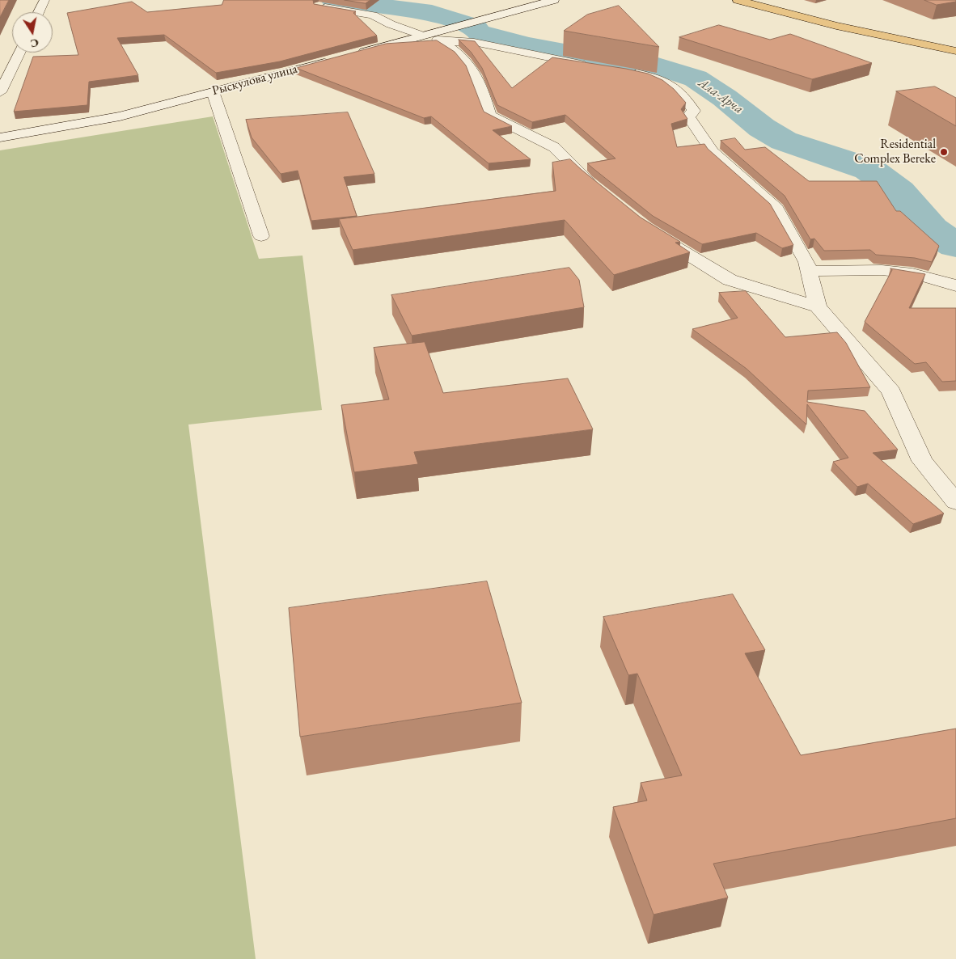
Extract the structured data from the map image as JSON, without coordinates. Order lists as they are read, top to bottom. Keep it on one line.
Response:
{"streets":{"street":["Рыскулова улица"]},"water":["Ала-Арча"],"places":["Residential Complex Bereke"],"north":"bottom"}
